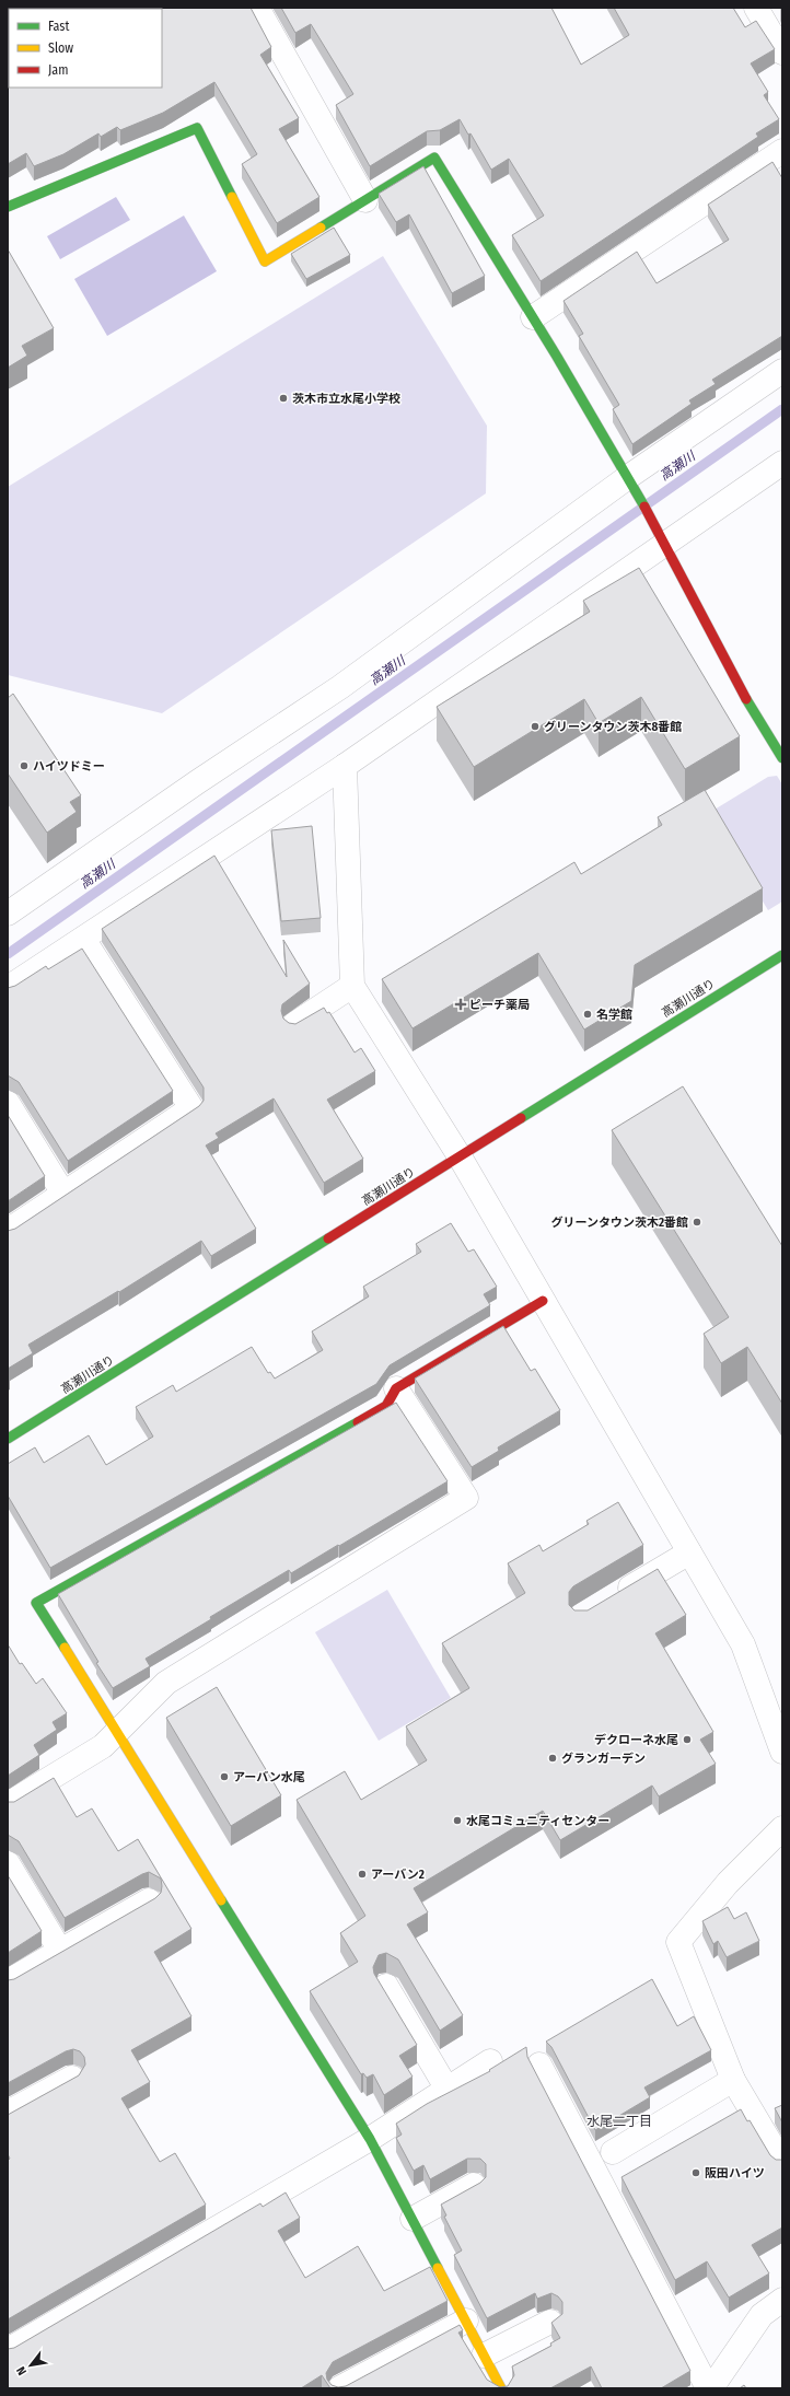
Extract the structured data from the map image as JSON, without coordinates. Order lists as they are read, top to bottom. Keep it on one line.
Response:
{"streets":{"street":["高瀬川通り"]},"districts":["水尾二丁目"],"water":["高瀬川"],"places":{"other":["茨木市立水尾小学校","グリーンタウン茨木8番館","ハイツドミー","名学館","グリーンタウン茨木2番館","デクローネ水尾","グランガーデン","アーバン水尾","水尾コミュニティセンター","アーバン2","阪田ハイツ"],"health":["ピーチ薬局"]},"legend":["Fast","Slow","Jam"],"north":"bottom left"}
